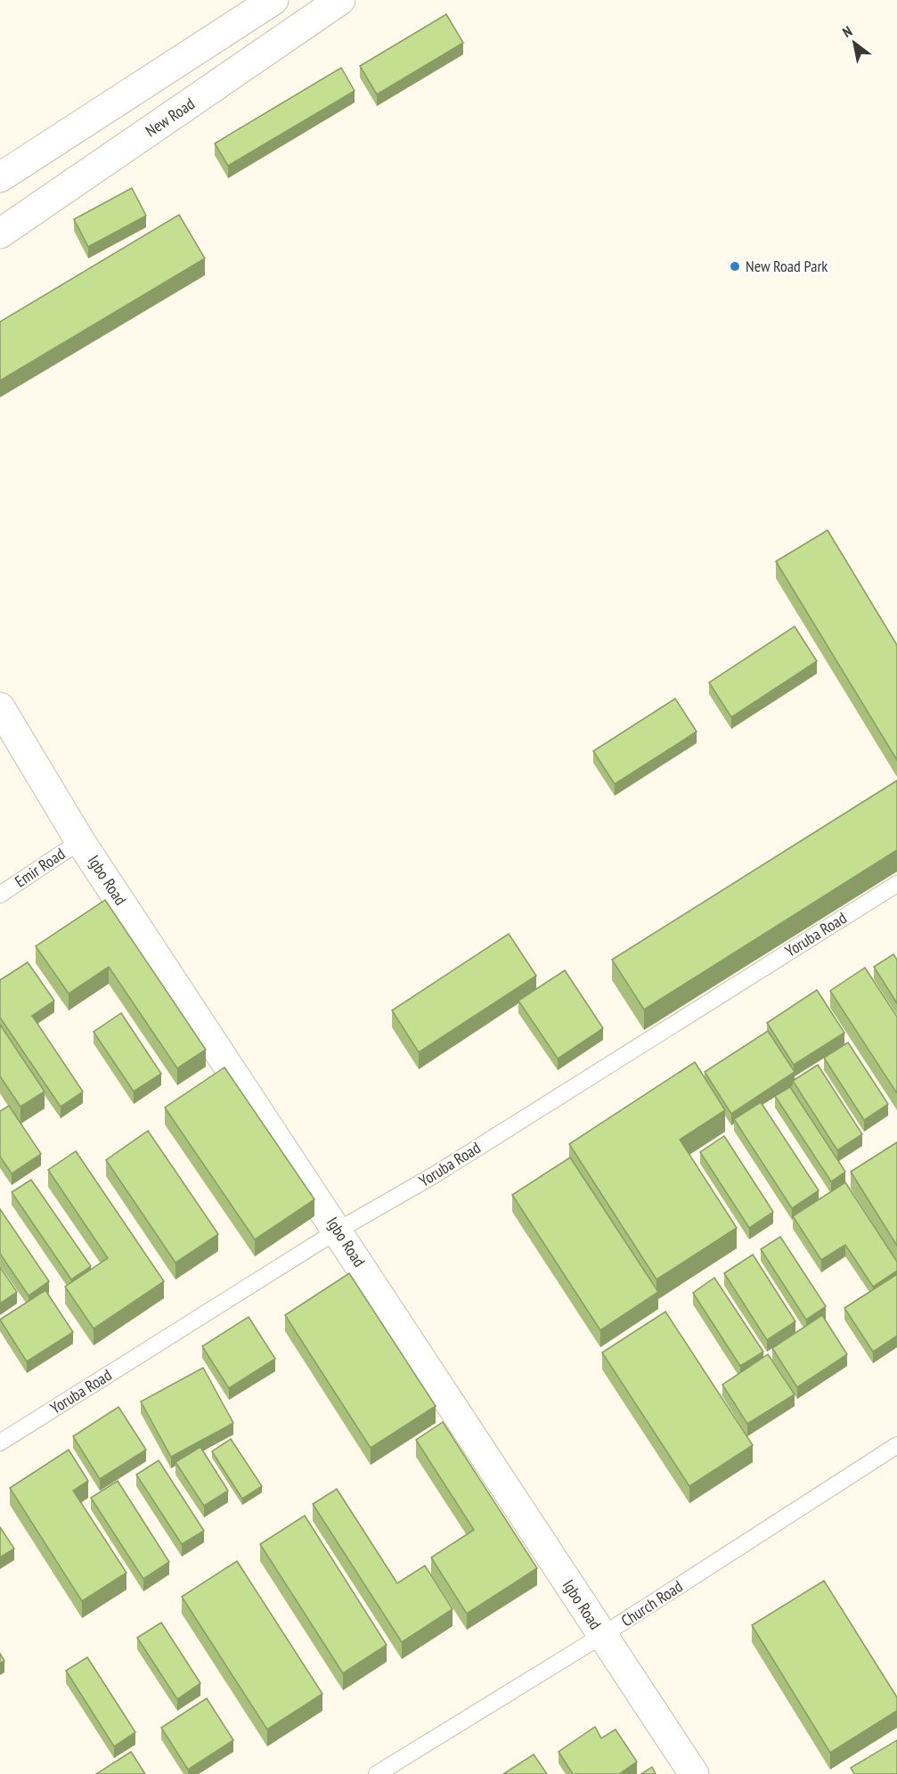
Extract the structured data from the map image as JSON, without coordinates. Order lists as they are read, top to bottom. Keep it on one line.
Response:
{"streets":{"street":["New Road","Igbo Road"],"lane":["Emir Road","Yoruba Road","Church Road"]},"crossings":[["Emir Road","Igbo Road"],["Igbo Road","Yoruba Road"],["Igbo Road","Church Road"]],"places":["New Road Park"],"north":"top left"}
